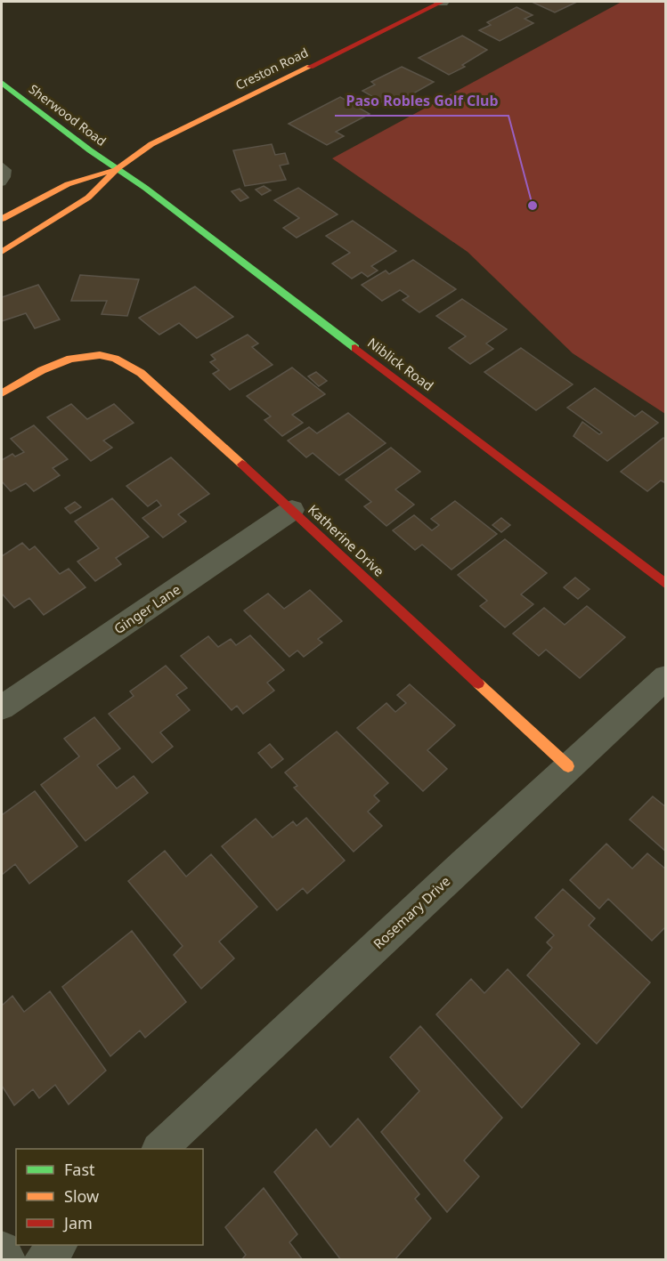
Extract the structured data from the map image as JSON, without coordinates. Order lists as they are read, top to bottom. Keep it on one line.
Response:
{"streets":{"main road":["Creston Road","Sherwood Road","Niblick Road","Katherine Drive"],"street":["Ginger Lane","Rosemary Drive"]},"crossings":[["Creston Road","Sherwood Road"],["Creston Road","Niblick Road"],["Sherwood Road","Niblick Road"],["Katherine Drive","Ginger Lane"],["Katherine Drive","Rosemary Drive"]],"places":["Paso Robles Golf Club"],"legend":["Fast","Slow","Jam"]}
